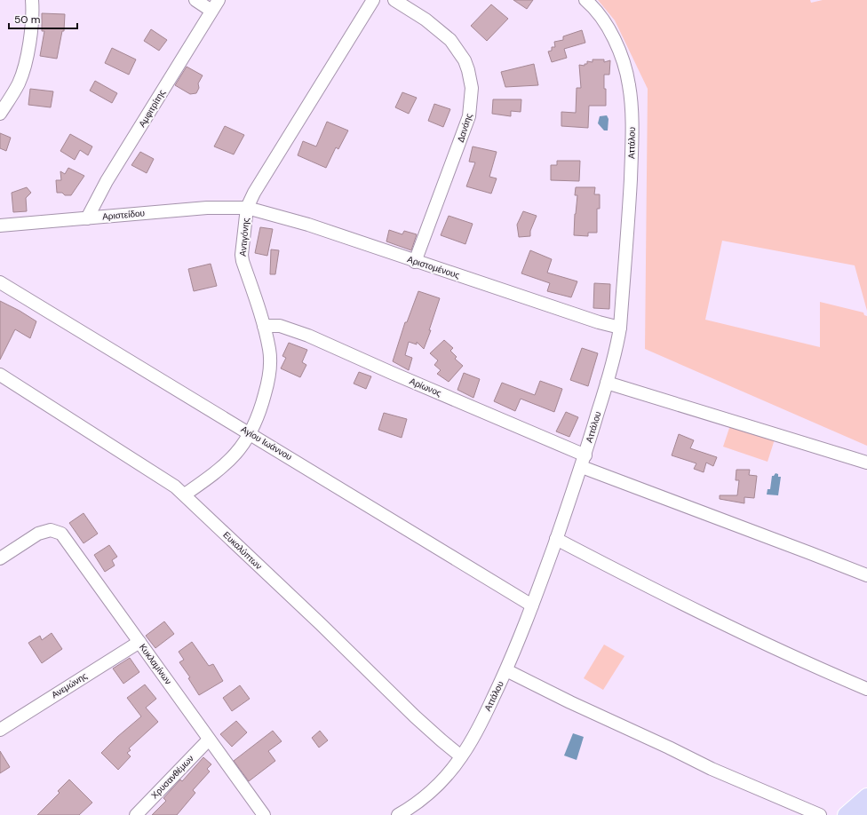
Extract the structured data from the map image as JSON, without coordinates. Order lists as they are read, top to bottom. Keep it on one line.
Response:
{"streets":{"street":["Αμφιτρίτης","Δανάης","Αττάλου","Αριστείδου","Αντιγόνης","Αριστομένους","Αρίωνος","Αγίου Ιωάννου","Ευκαλύπτων","Κυκλαμίνων","Ανεμώνης","Χρυσανθέμων"]},"crossings":[["Αμφιτρίτης","Αριστείδου"],["Δανάης","Αριστομένους"],["Αττάλου","Αριστομένους"],["Αττάλου","Αρίωνος"],["Αττάλου","Αγίου Ιωάννου"],["Αττάλου","Ευκαλύπτων"],["Αριστείδου","Αντιγόνης"],["Αριστείδου","Αριστομένους"],["Αντιγόνης","Αριστομένους"],["Αντιγόνης","Αρίωνος"],["Αντιγόνης","Αγίου Ιωάννου"],["Αντιγόνης","Ευκαλύπτων"],["Κυκλαμίνων","Ανεμώνης"],["Κυκλαμίνων","Χρυσανθέμων"]],"scale_bar":"50 m"}
